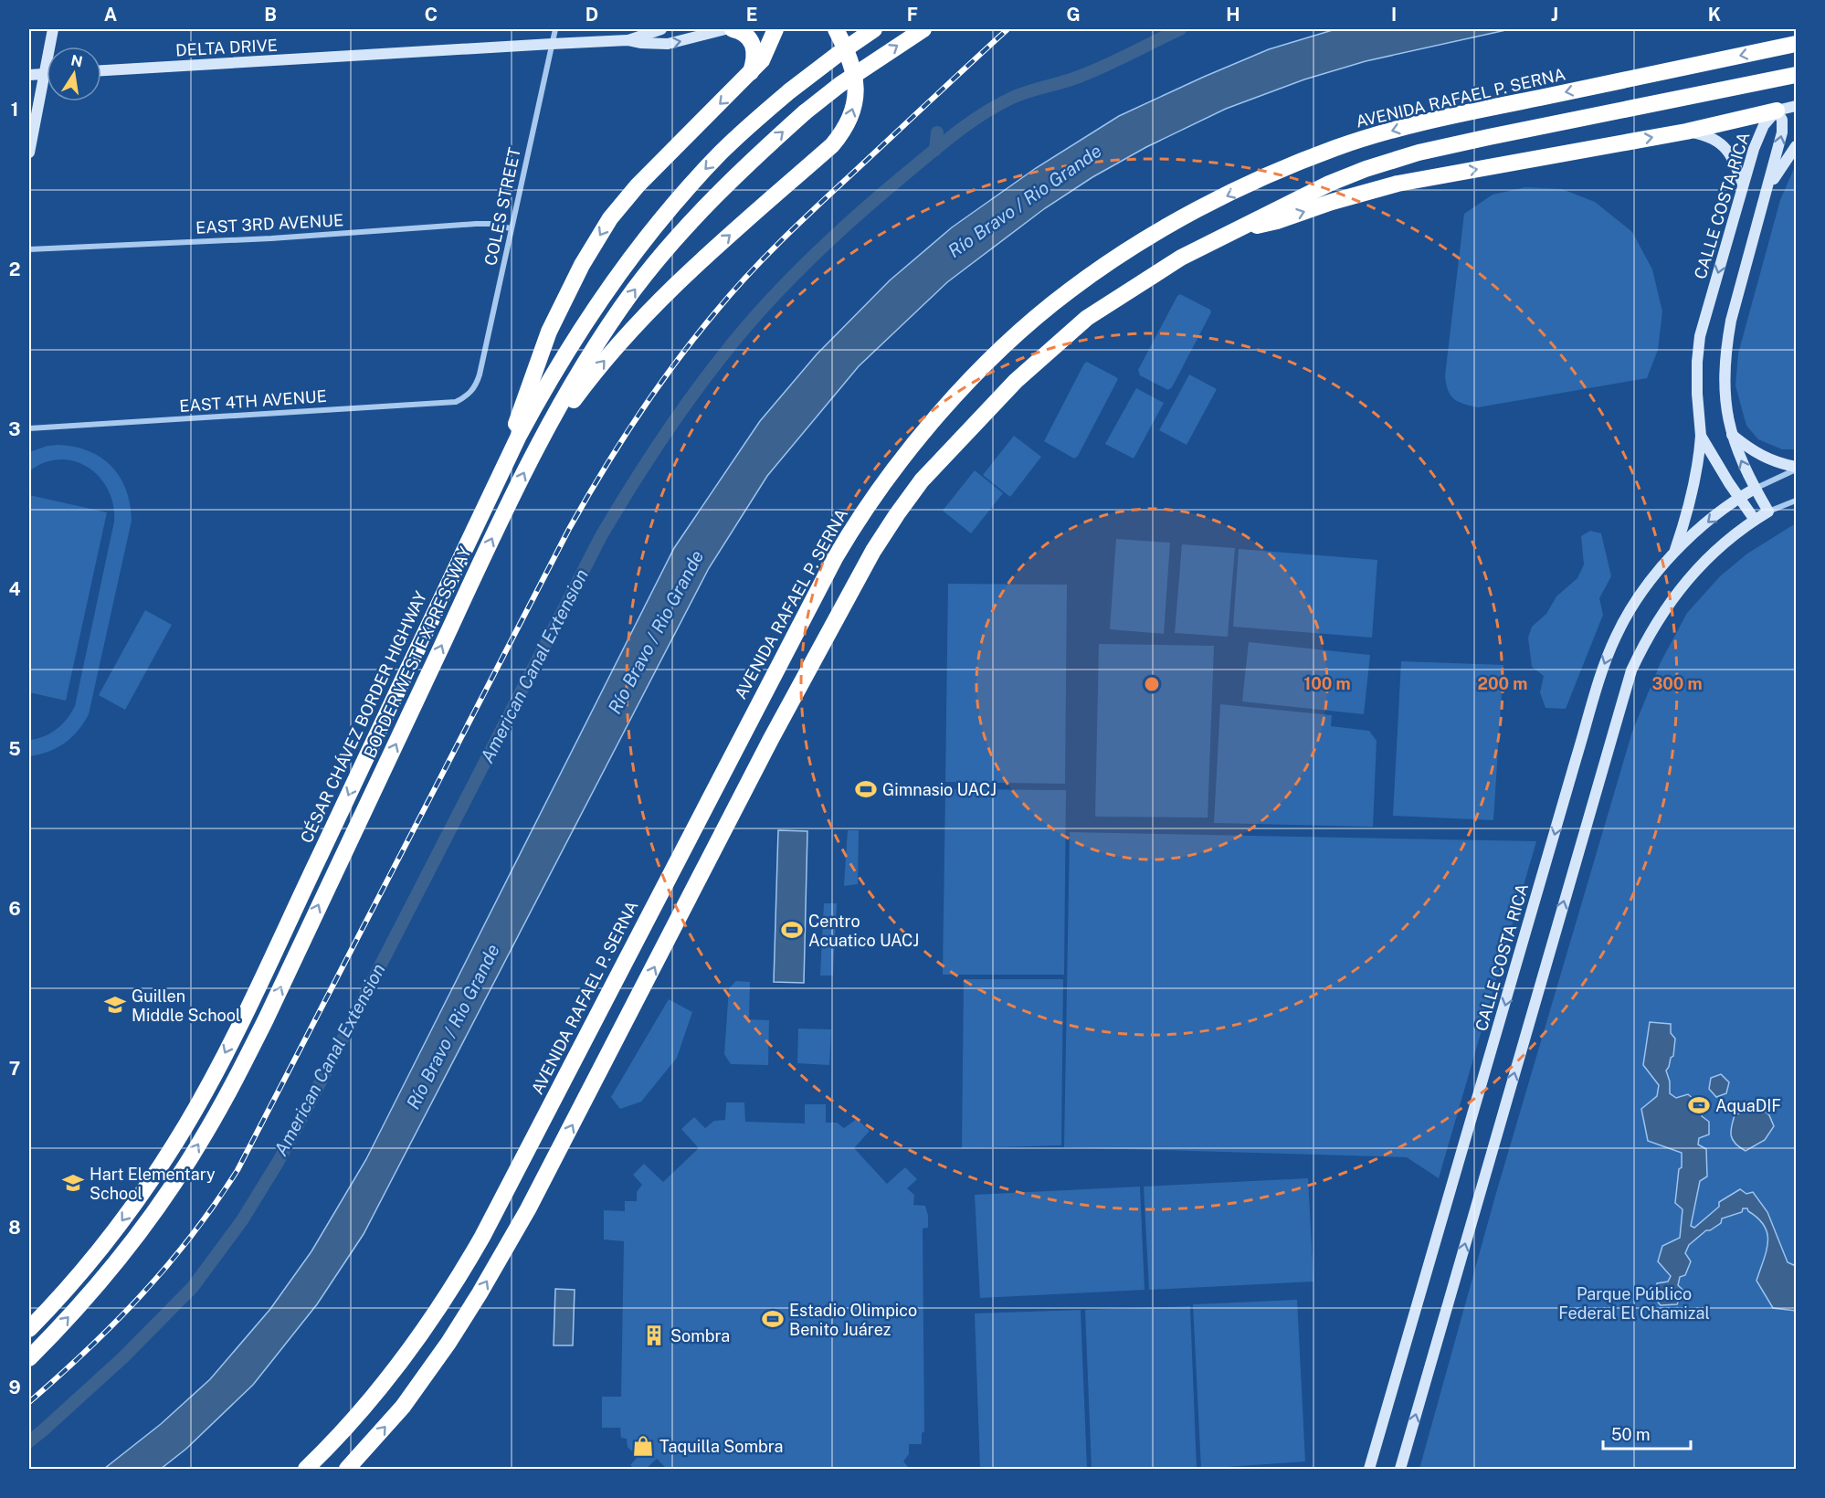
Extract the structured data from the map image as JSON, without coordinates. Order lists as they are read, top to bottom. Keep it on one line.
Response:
{"streets":{"highway":["AVENIDA RAFAEL P. SERNA","BORDER WEST EXPRESSWAY","CÉSAR CHÁVEZ BORDER HIGHWAY"],"main road":["DELTA DRIVE","CALLE COSTA RICA"],"street":["COLES STREET","EAST 3RD AVENUE","EAST 4TH AVENUE"]},"crossings":[["DELTA DRIVE","COLES STREET"],["COLES STREET","EAST 3RD AVENUE"],["COLES STREET","EAST 4TH AVENUE"]],"water":["Río Bravo / Rio Grande","American Canal Extension"],"parks":["Parque Público Federal El Chamizal"],"places":{"sports":["Gimnasio UACJ","Centro Acuatico UACJ","AquaDIF","Estadio Olimpico Benito Juárez"],"school or university":["Guillen Middle School","Hart Elementary School"],"building":["Sombra"],"shop":["Taquilla Sombra"]},"scale_bar":"50 m","north":"top","grid":{"columns":["A","B","C","D","E","F","G","H","I","J","K"],"rows":["1","2","3","4","5","6","7","8","9"]},"rings":["100 m","200 m","300 m"]}
